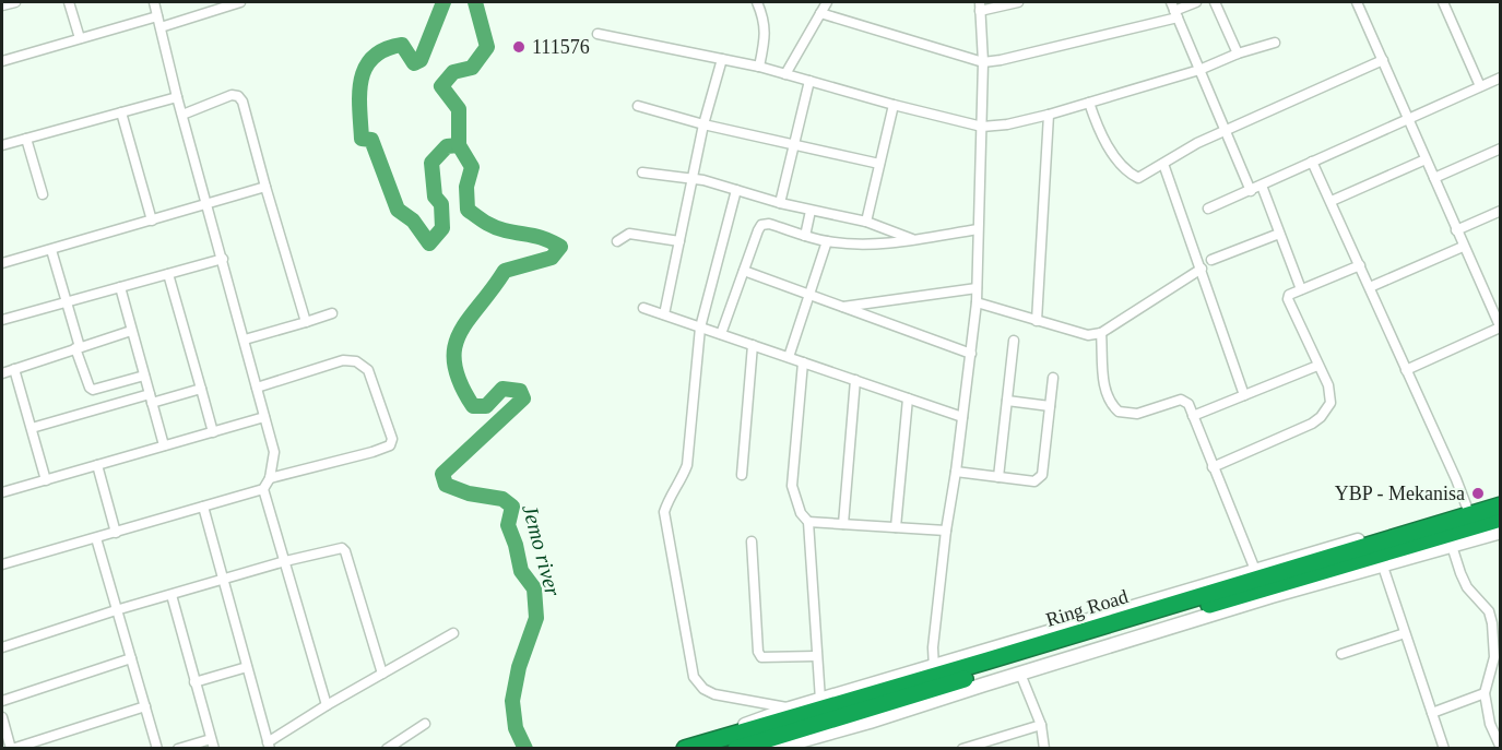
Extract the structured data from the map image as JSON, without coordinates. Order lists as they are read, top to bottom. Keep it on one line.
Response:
{"streets":{"highway":["Ring Road"]},"water":["Jemo river"],"places":["111576","YBP - Mekanisa"]}
